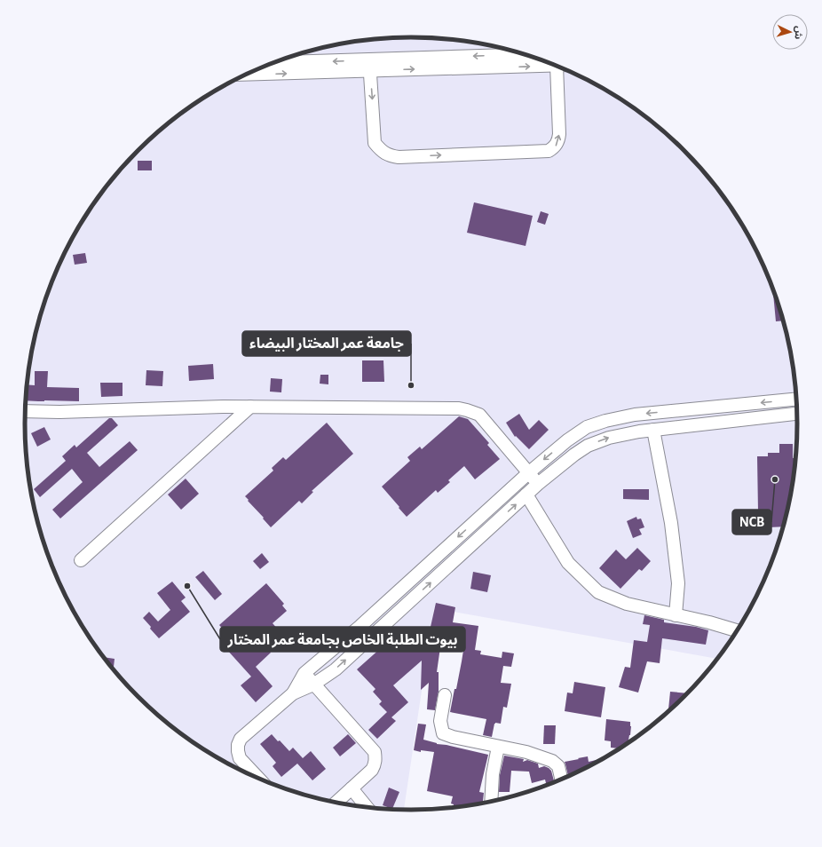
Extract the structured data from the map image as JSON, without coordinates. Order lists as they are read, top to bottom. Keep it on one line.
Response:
{"places":["جامعة عمر المختار البيضاء","NCB","بيوت الطلبة الخاص بجامعة عمر المختار"],"north":"right"}
